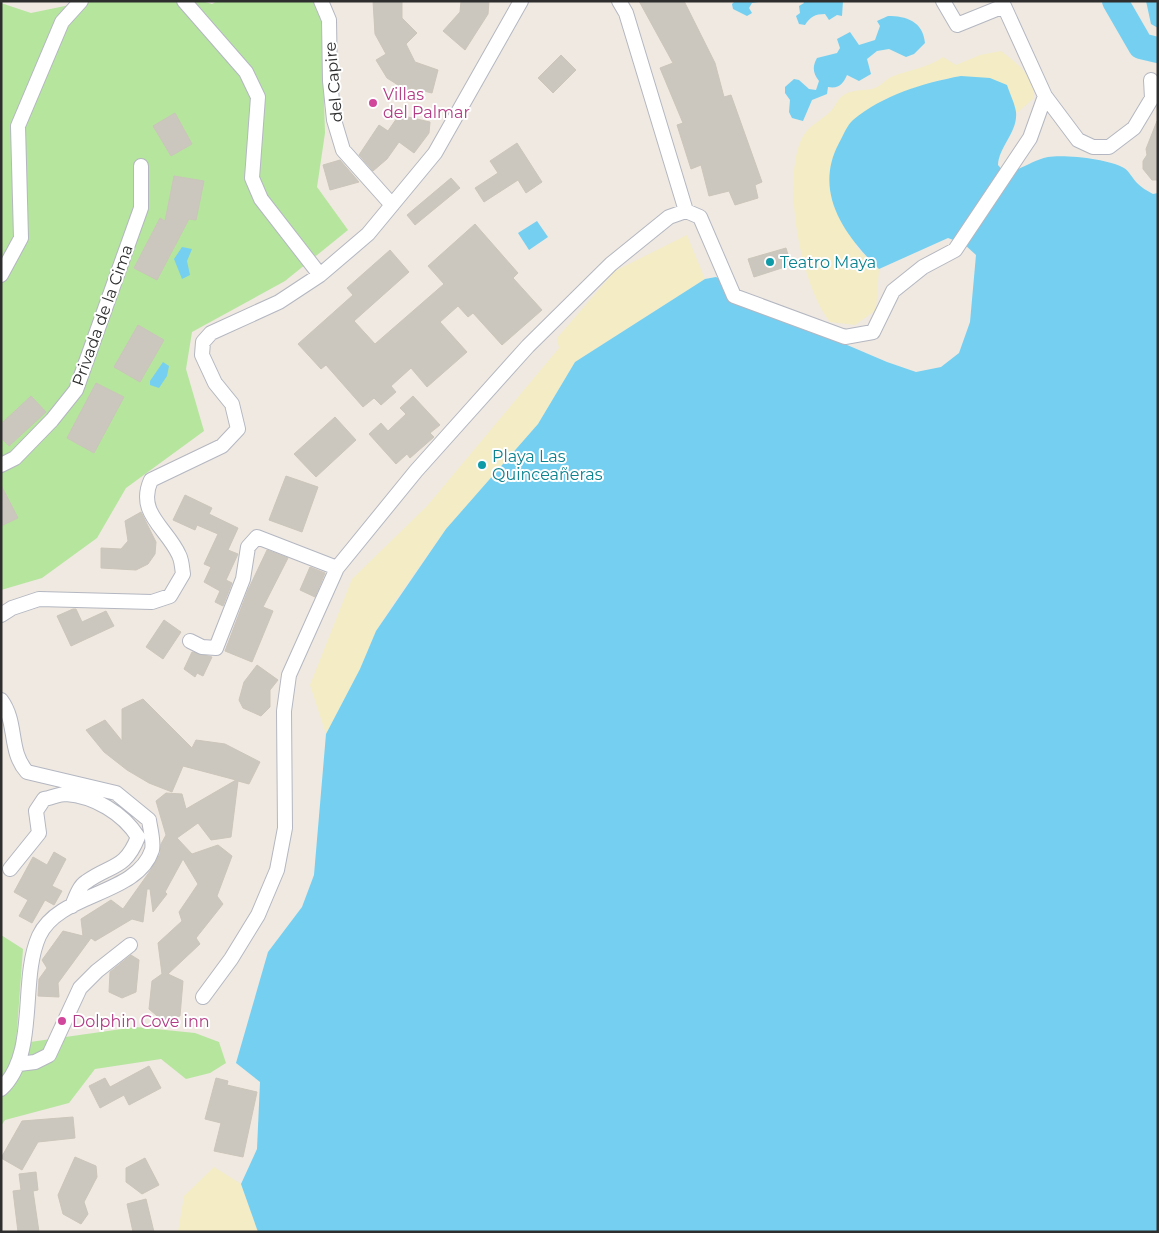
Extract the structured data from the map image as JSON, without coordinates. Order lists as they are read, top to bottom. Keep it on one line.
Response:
{"streets":{"street":["del Capire","Privada de la Cima"]},"places":["Villas del Palmar","Teatro Maya","Playa Las Quinceañeras","Dolphin Cove inn"]}
